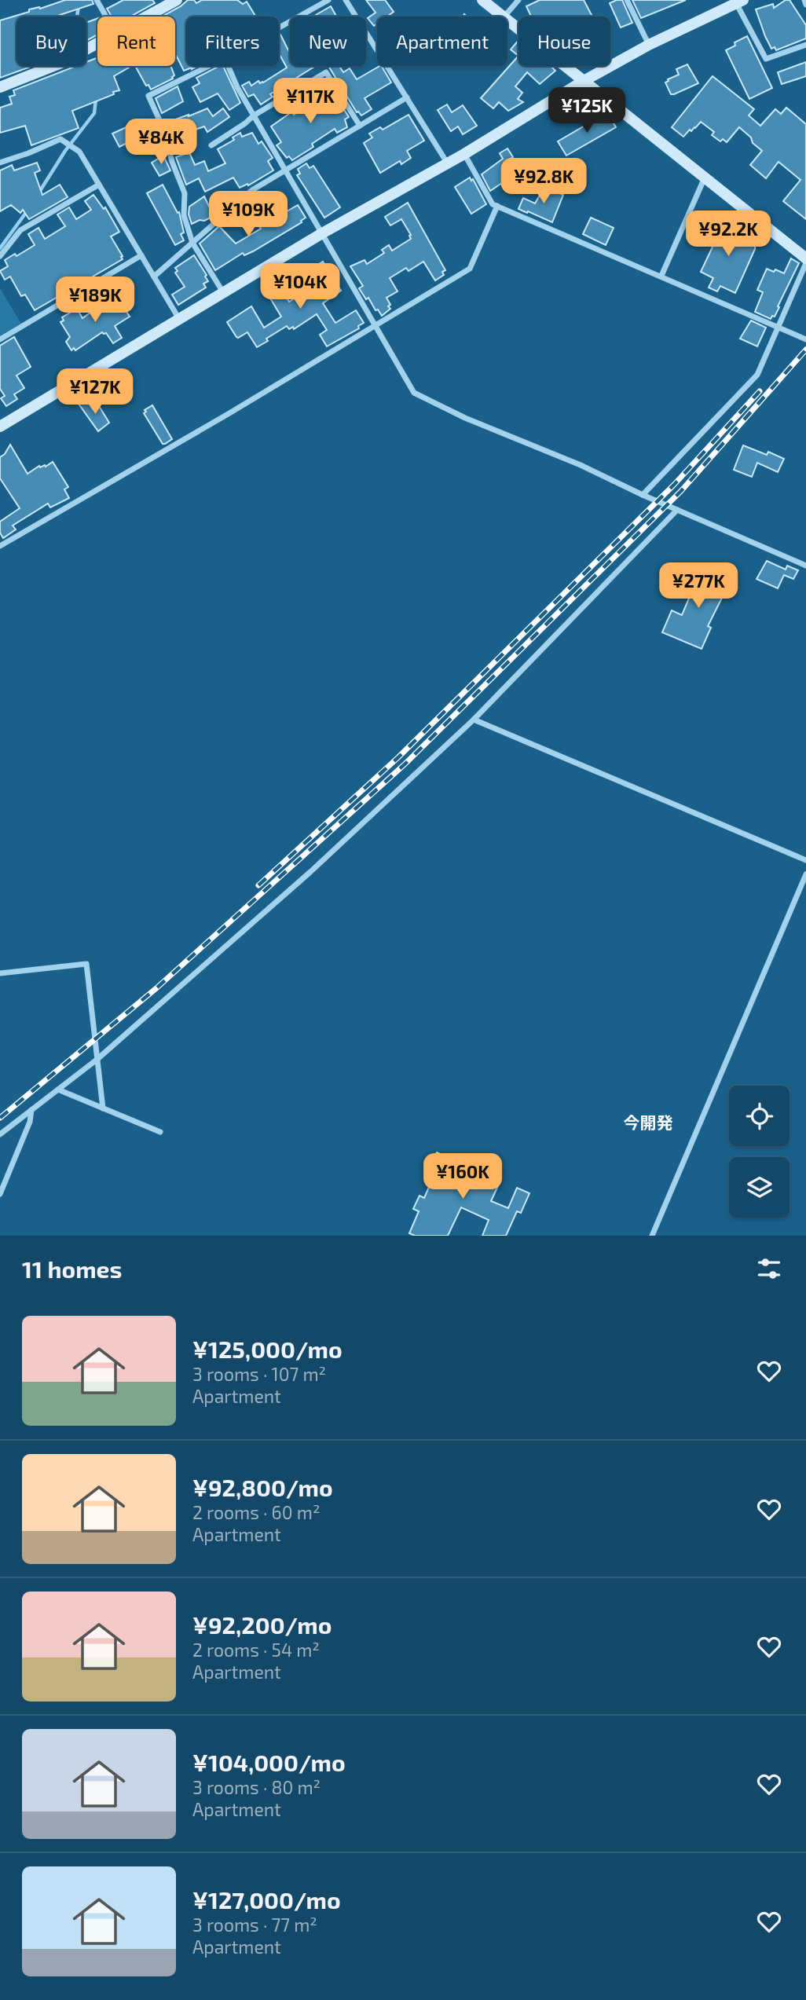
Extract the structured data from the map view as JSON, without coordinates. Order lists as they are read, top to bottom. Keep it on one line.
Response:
{"districts":["今開発"],"page":{"chip":["Buy","Rent","Filters","New","Apartment","House"],"price":["¥117K","¥125K","¥84K","¥92.8K","¥109K","¥92.2K","¥104K","¥189K","¥127K","¥277K","¥160K"],"heading":"11 homes","list":[{"name":"¥125,000/mo","note":"3 rooms · 107 m² · Apartment"},{"name":"¥92,800/mo","note":"2 rooms · 60 m² · Apartment"},{"name":"¥92,200/mo","note":"2 rooms · 54 m² · Apartment"},{"name":"¥104,000/mo","note":"3 rooms · 80 m² · Apartment"},{"name":"¥127,000/mo","note":"3 rooms · 77 m² · Apartment"}]}}
